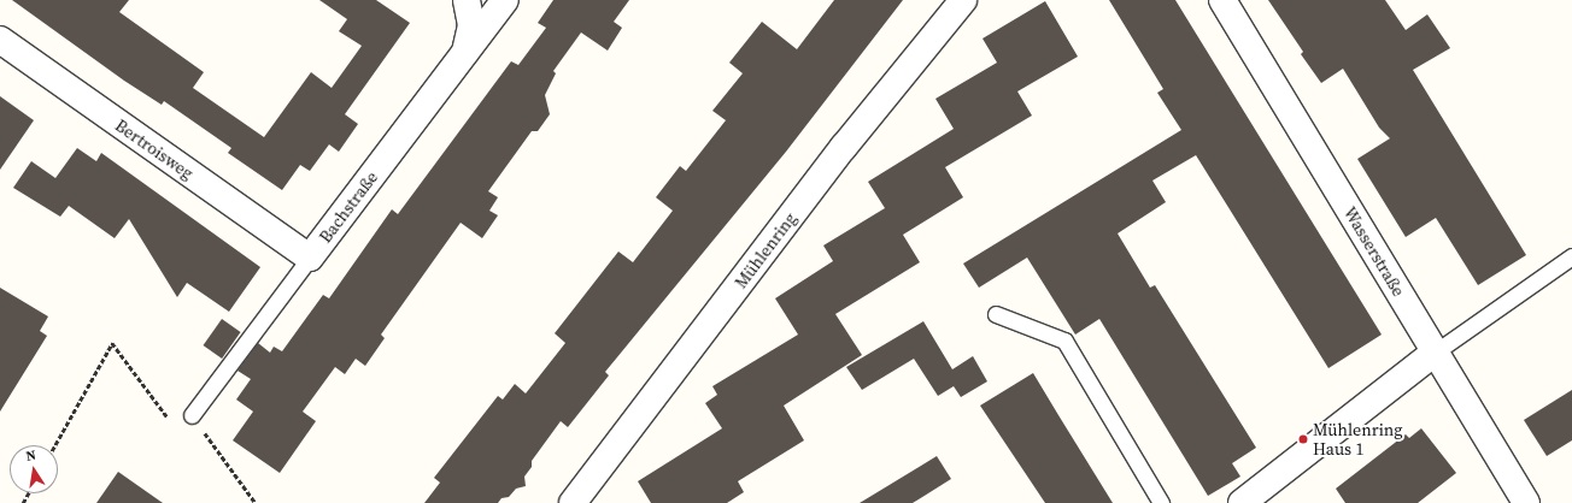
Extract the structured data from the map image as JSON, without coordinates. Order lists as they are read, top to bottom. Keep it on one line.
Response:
{"streets":{"street":["Bertroisweg","Bachstraße","Mühlenring","Wasserstraße"]},"crossings":[["Bertroisweg","Bachstraße"]],"places":["Mühlenring Haus 1"],"north":"top"}
